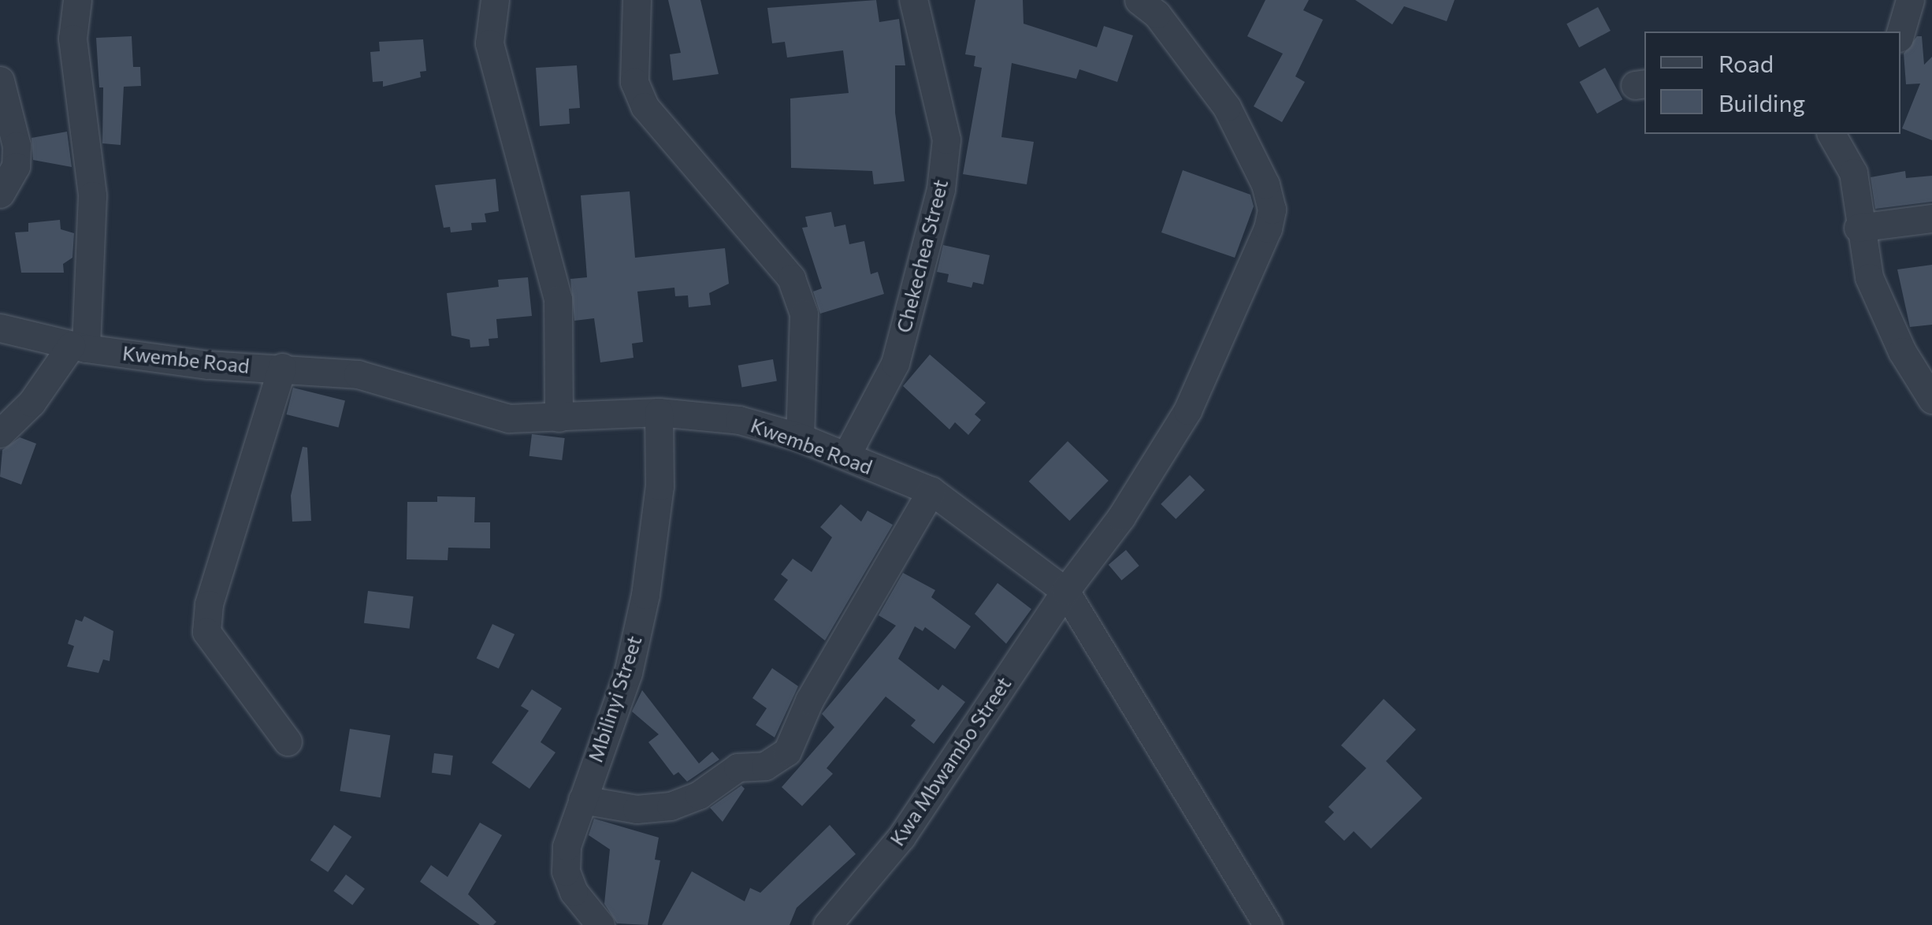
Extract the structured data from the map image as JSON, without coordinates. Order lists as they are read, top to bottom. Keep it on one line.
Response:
{"streets":{"street":["Chekechea Street","Kwembe Road","Mbilinyi Street","Kwa Mbwambo Street"]},"crossings":[["Chekechea Street","Kwembe Road"],["Kwembe Road","Mbilinyi Street"],["Kwembe Road","Kwa Mbwambo Street"]],"legend":["Road","Building"]}
